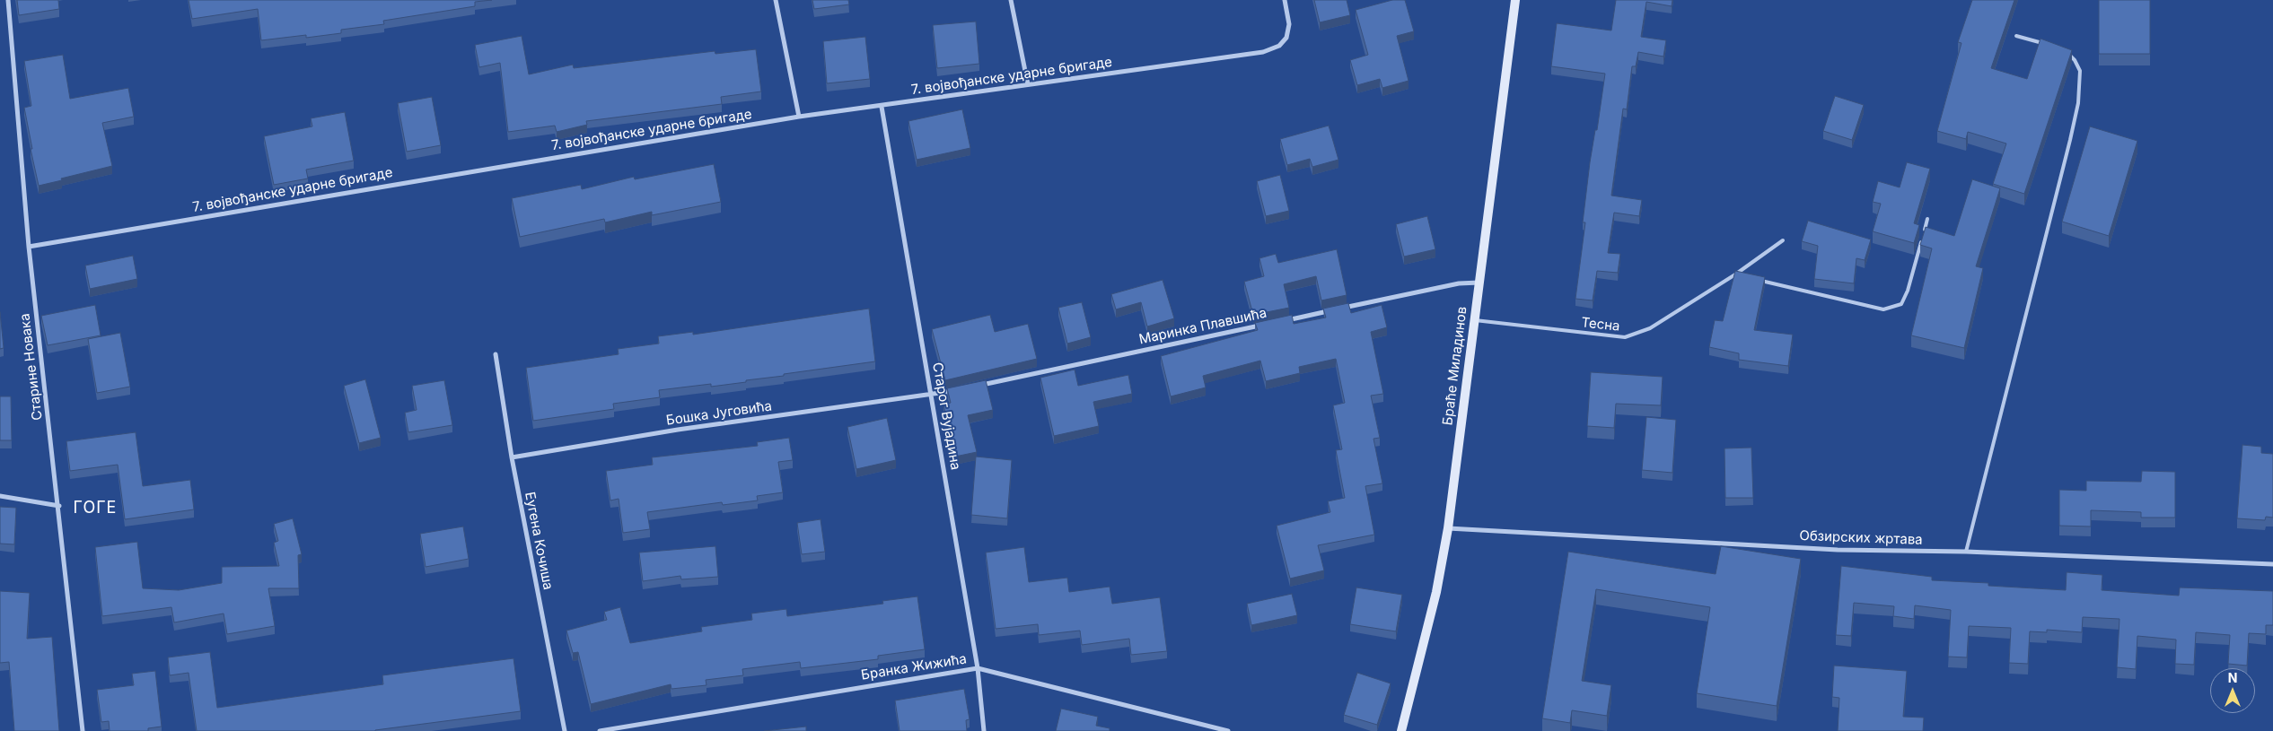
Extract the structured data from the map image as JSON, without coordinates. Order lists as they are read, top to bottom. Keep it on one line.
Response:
{"streets":{"main road":["Браће Миладинов"],"street":["7. војвођанске ударне бригаде","Маринка Плавшића","Старине Новака","Бошка Југовића","Старог Вујадина","Обзирских жртава","Еугена Кочиша","Бранка Жижића"],"lane":["Тесна"]},"crossings":[["7. војвођанске ударне бригаде","Старине Новака"],["7. војвођанске ударне бригаде","Старог Вујадина"],["Тесна","Браће Миладинов"],["Маринка Плавшића","Браће Миладинов"],["Браће Миладинов","Обзирских жртава"],["Бошка Југовића","Старог Вујадина"],["Бошка Југовића","Еугена Кочиша"],["Старог Вујадина","Бранка Жижића"]],"districts":["ГОГЕ"],"north":"top"}
